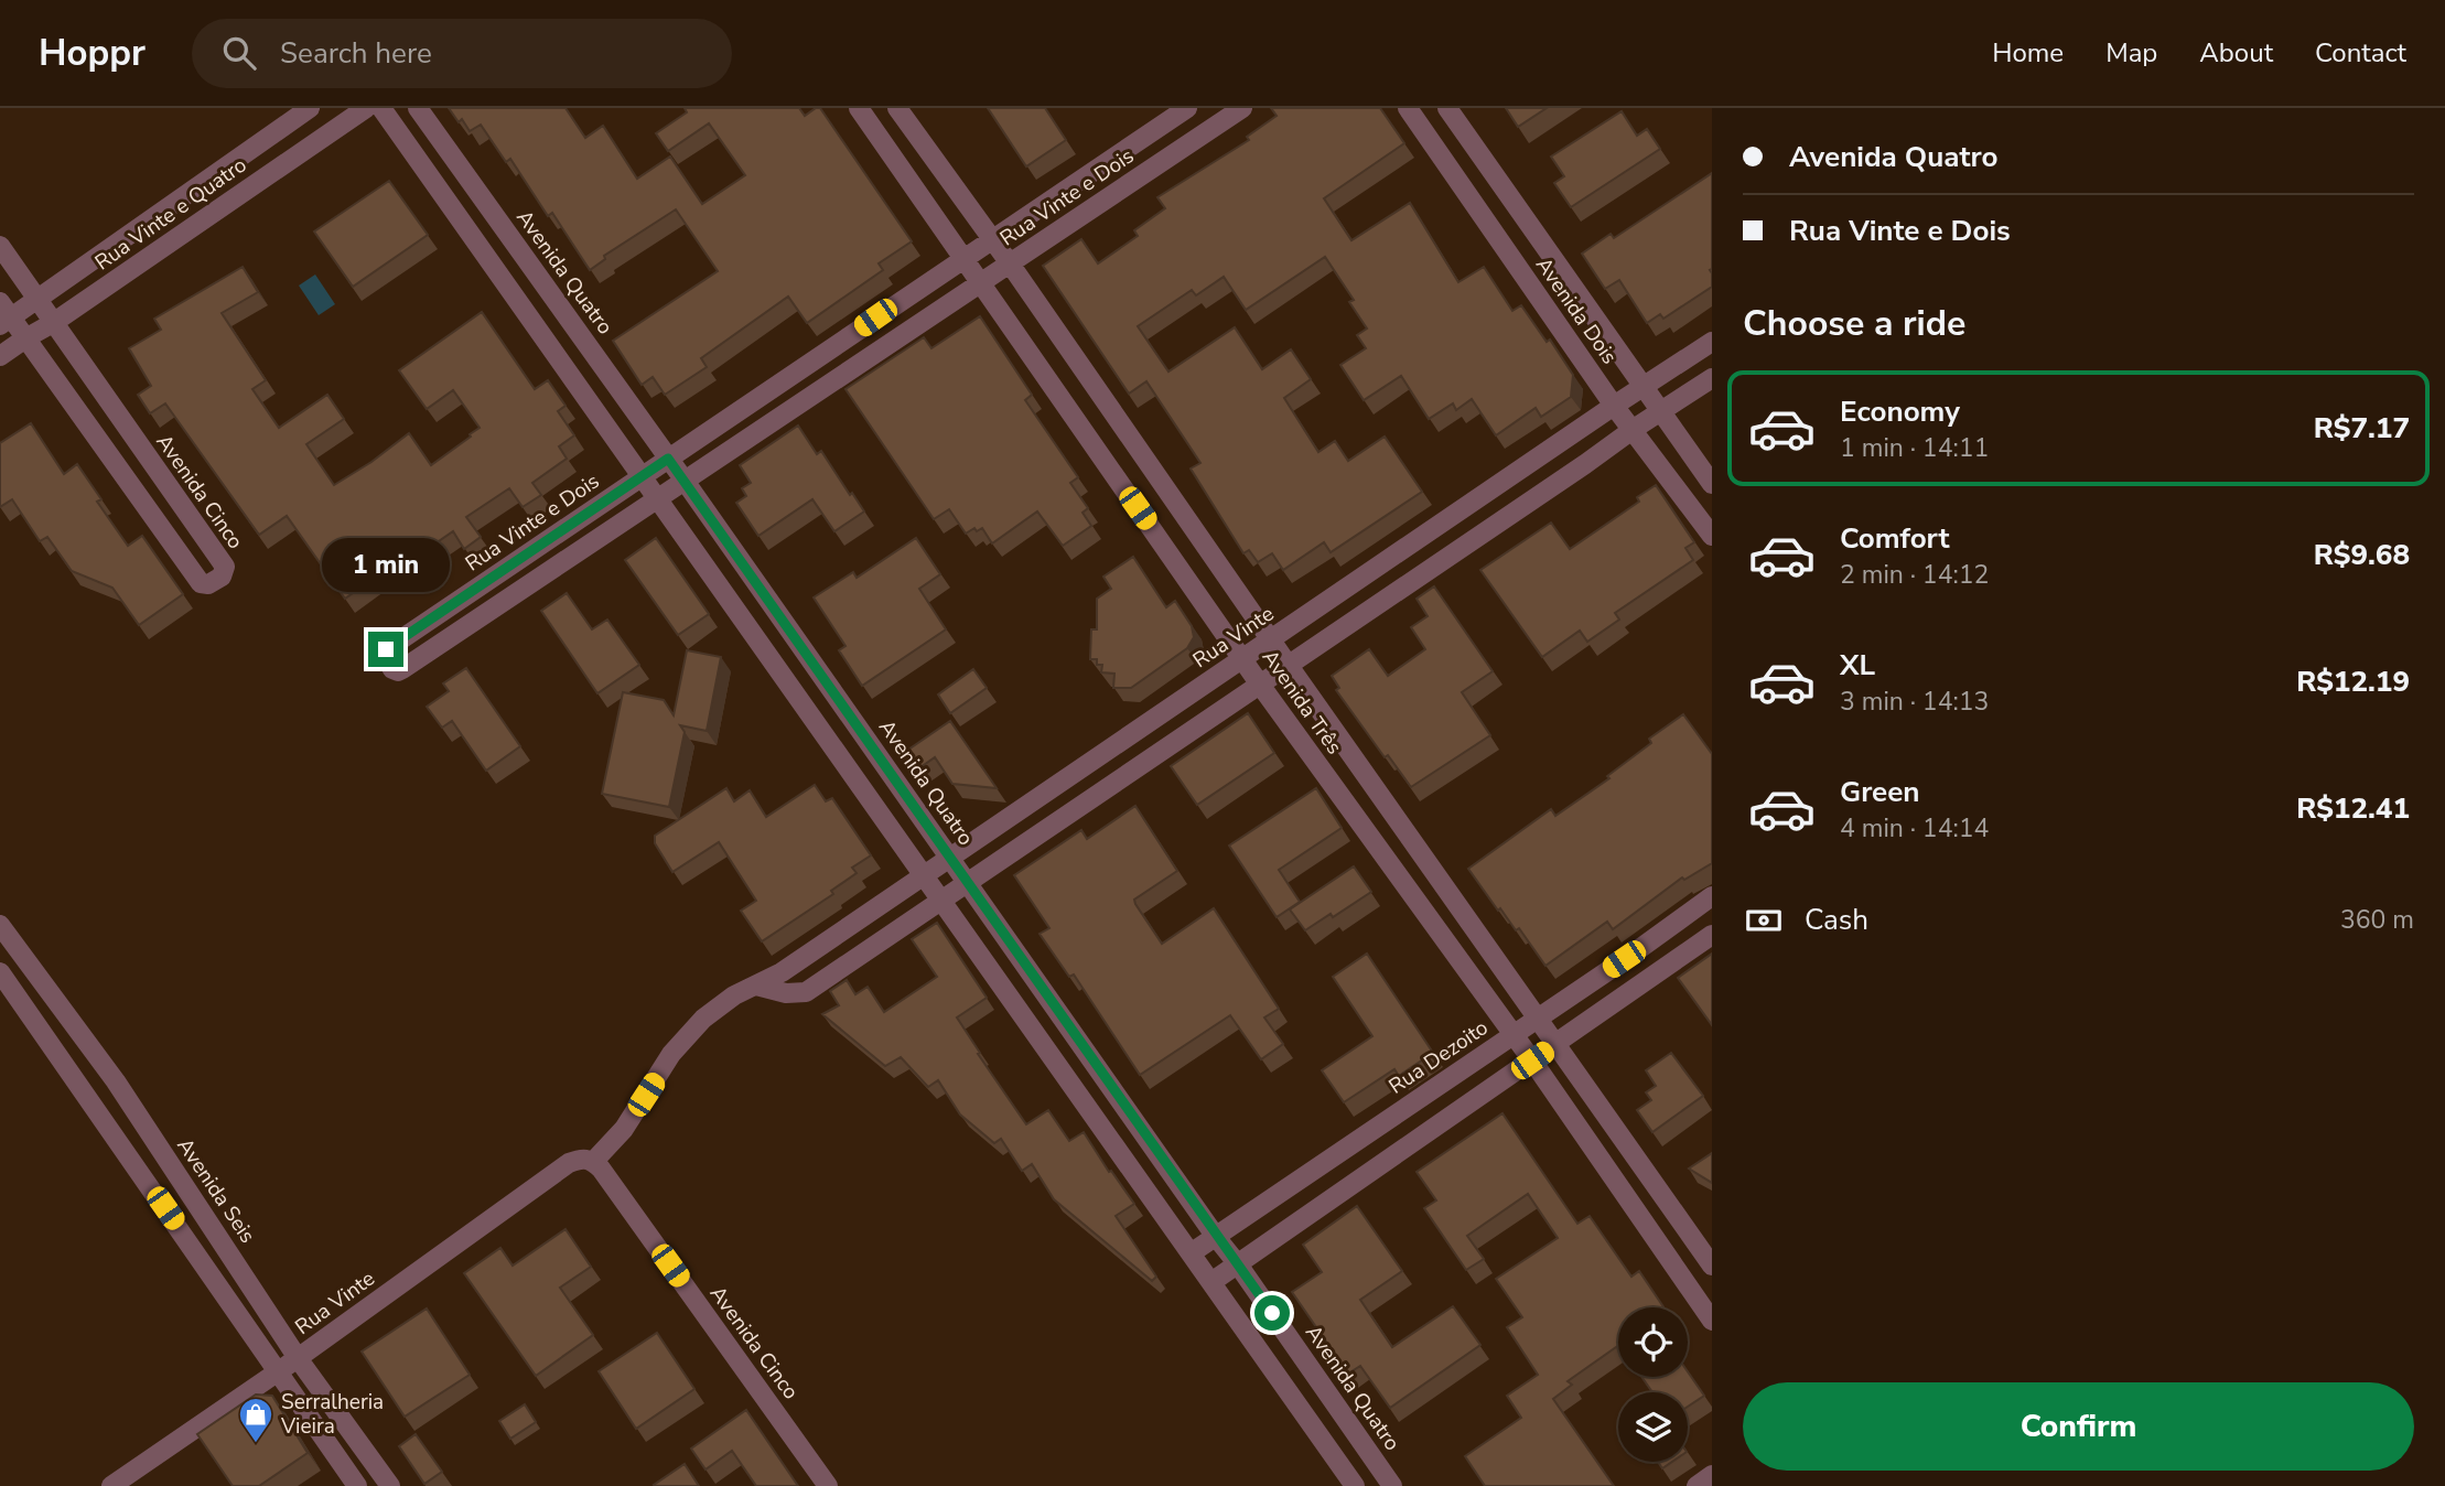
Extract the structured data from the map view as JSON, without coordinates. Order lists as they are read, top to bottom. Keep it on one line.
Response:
{"streets":{"street":["Rua Vinte e Dois","Rua Vinte e Quatro","Avenida Quatro","Avenida Dois","Avenida Cinco","Rua Vinte","Avenida Três","Rua Dezoito","Avenida Seis"]},"crossings":[["Rua Vinte e Dois","Avenida Quatro"],["Rua Vinte e Dois","Avenida Três"],["Rua Vinte e Quatro","Avenida Cinco"],["Avenida Quatro","Rua Vinte"],["Avenida Quatro","Rua Dezoito"],["Avenida Dois","Rua Vinte"],["Avenida Cinco","Rua Vinte"],["Rua Vinte","Avenida Três"],["Rua Vinte","Avenida Seis"],["Avenida Três","Rua Dezoito"]],"places":{"shop":["Serralheria Vieira"]},"page":{"header":"Hoppr","search":"Search here","nav":["Home","Map","About","Contact"],"banner":["Avenida Quatro","Rua Vinte e Dois"],"heading":"Choose a ride","list":[{"name":"Economy","note":"1 min · 14:11","value":"R$7.17"},{"name":"Comfort","note":"2 min · 14:12","value":"R$9.68"},{"name":"XL","note":"3 min · 14:13","value":"R$12.19"},{"name":"Green","note":"4 min · 14:14","value":"R$12.41"}],"bubble":"1 min","pay":["Cash","360 m"],"buttons":"Confirm"}}
